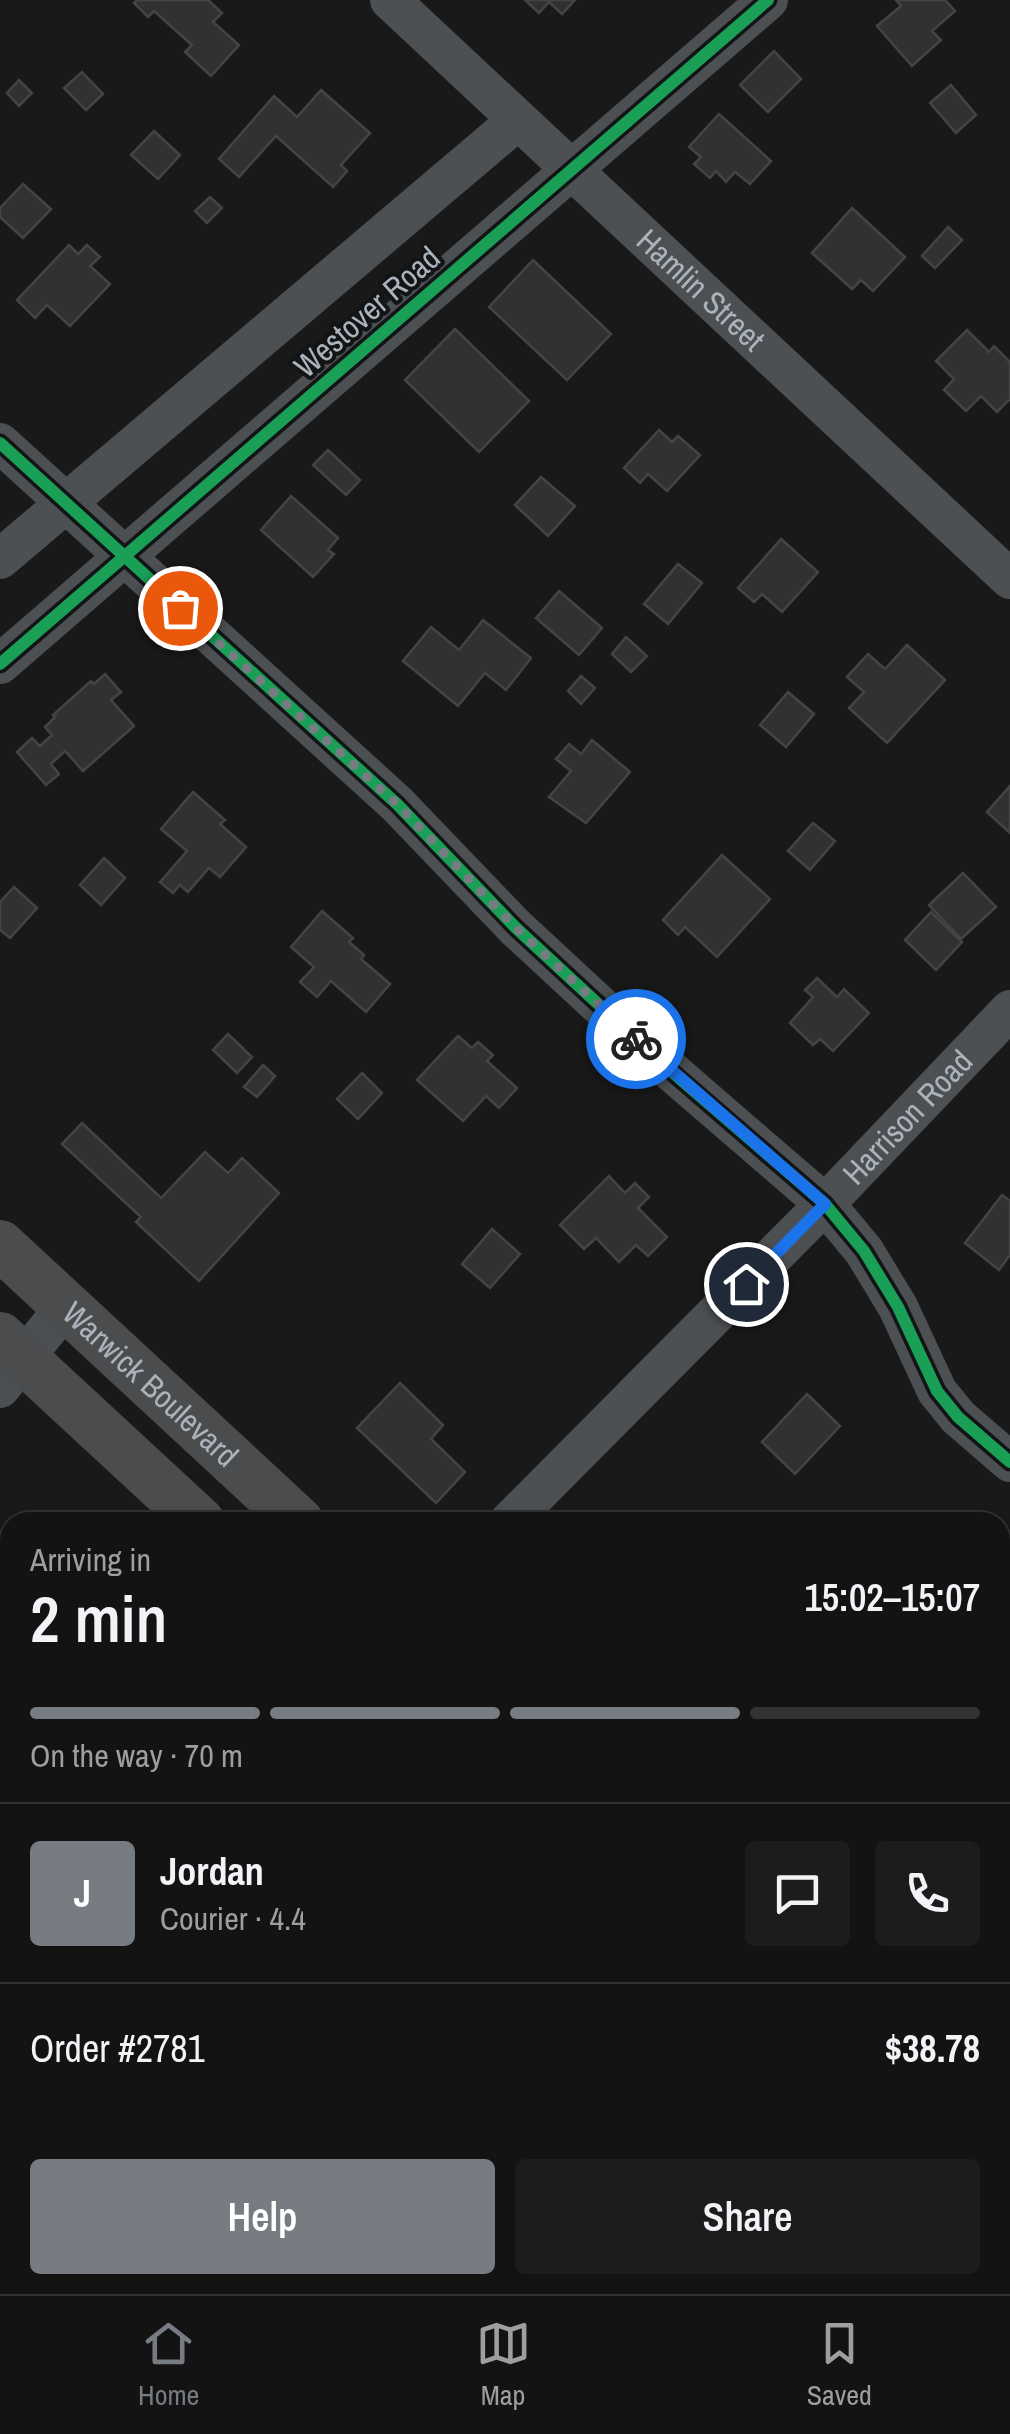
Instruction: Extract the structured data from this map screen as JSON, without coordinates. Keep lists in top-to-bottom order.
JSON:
{
  "streets": {
    "main road": ["Warwick Boulevard"],
    "street": ["Hamlin Street", "Westover Road", "Harrison Road"]
  },
  "crossings": [
    ["Hamlin Street", "Westover Road"]
  ],
  "page": {
    "heading": ["2 min", "Arriving in", "15:02–15:07"],
    "panel": [
      "Jordan",
      "Courier · 4.4",
      "Order #2781",
      "$38.78"
    ],
    "bar": "On the way · 70 m",
    "round": "J",
    "buttons": ["Help", "Share"],
    "tabs": ["Home", "Map", "Saved"]
  }
}
